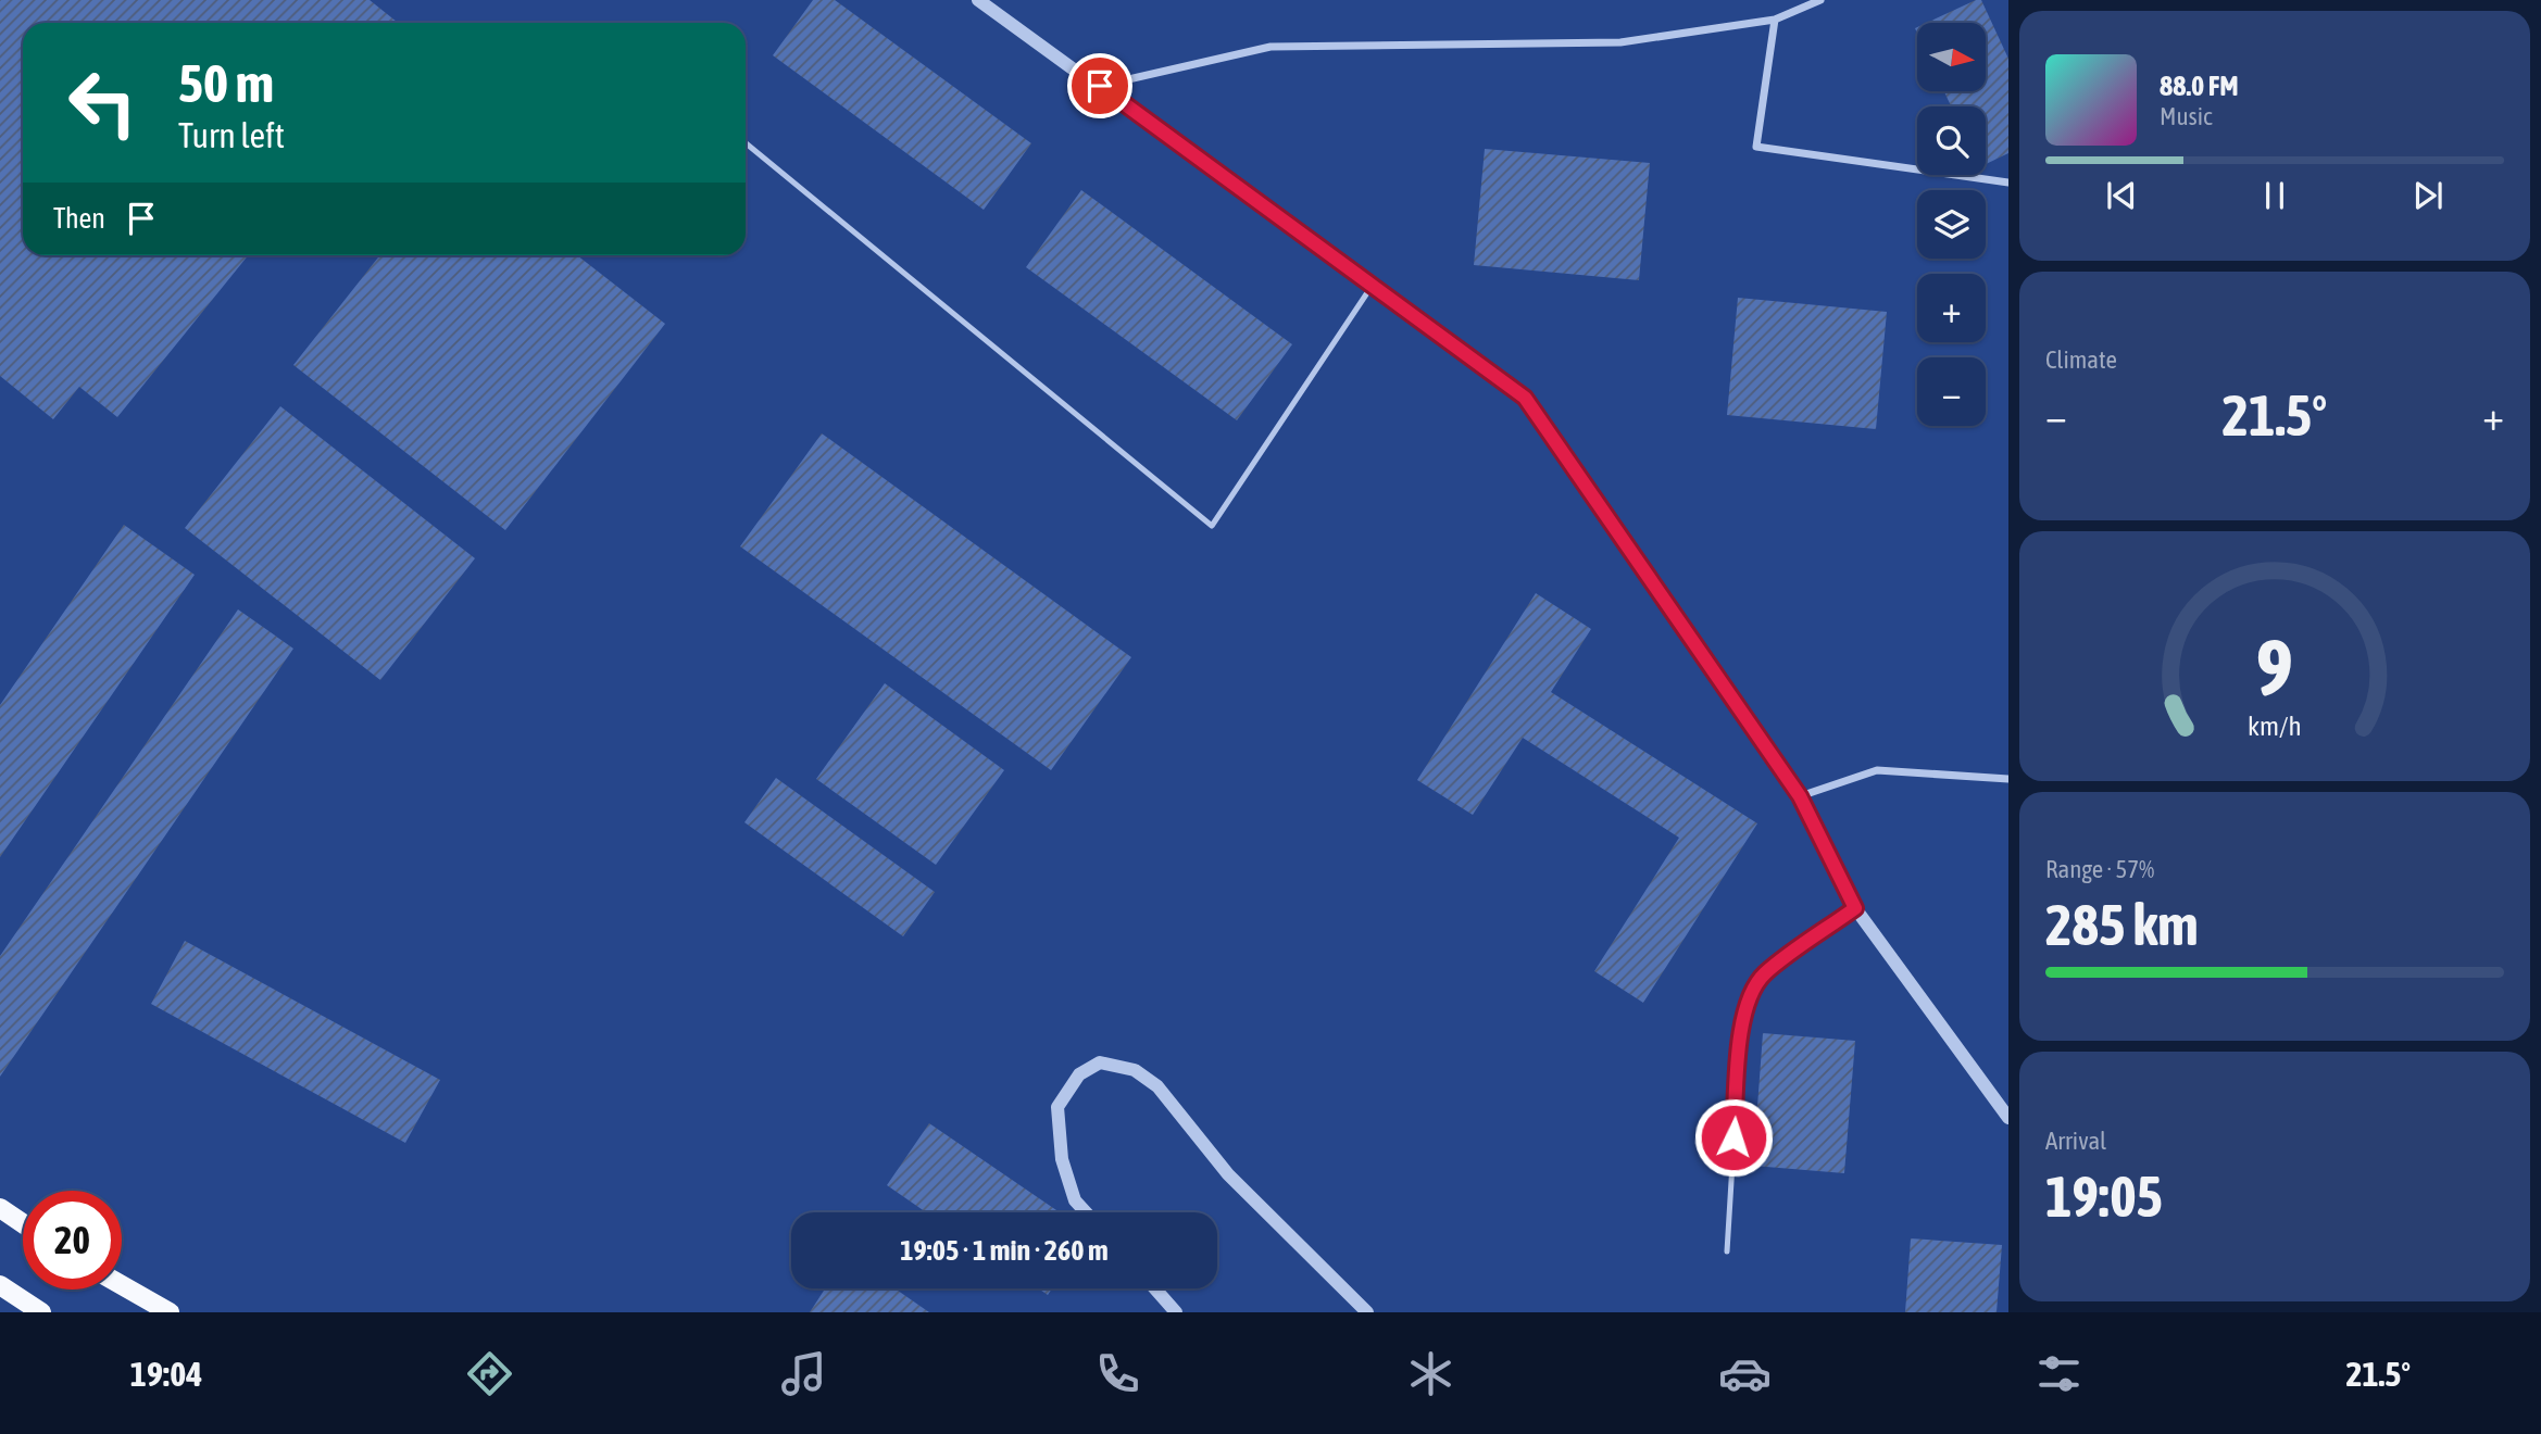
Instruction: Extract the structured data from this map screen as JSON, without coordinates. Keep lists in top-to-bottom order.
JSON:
{
  "north": "right",
  "page": {
    "map_buttons": ["+", "−"],
    "turn": ["50 m", "Turn left"],
    "song": ["88.0 FM", "Music"],
    "then": "Then",
    "tile": [
      "Climate",
      ["Range · 57%", "285 km"],
      ["Arrival", "19:05"]
    ],
    "heat": ["−", "21.5°", "+"],
    "limit": "20",
    "trip": "19:05 · 1 min · 260 m",
    "tabs": ["19:04", "21.5°"],
    "gauge": ["9", "km/h"]
  }
}
